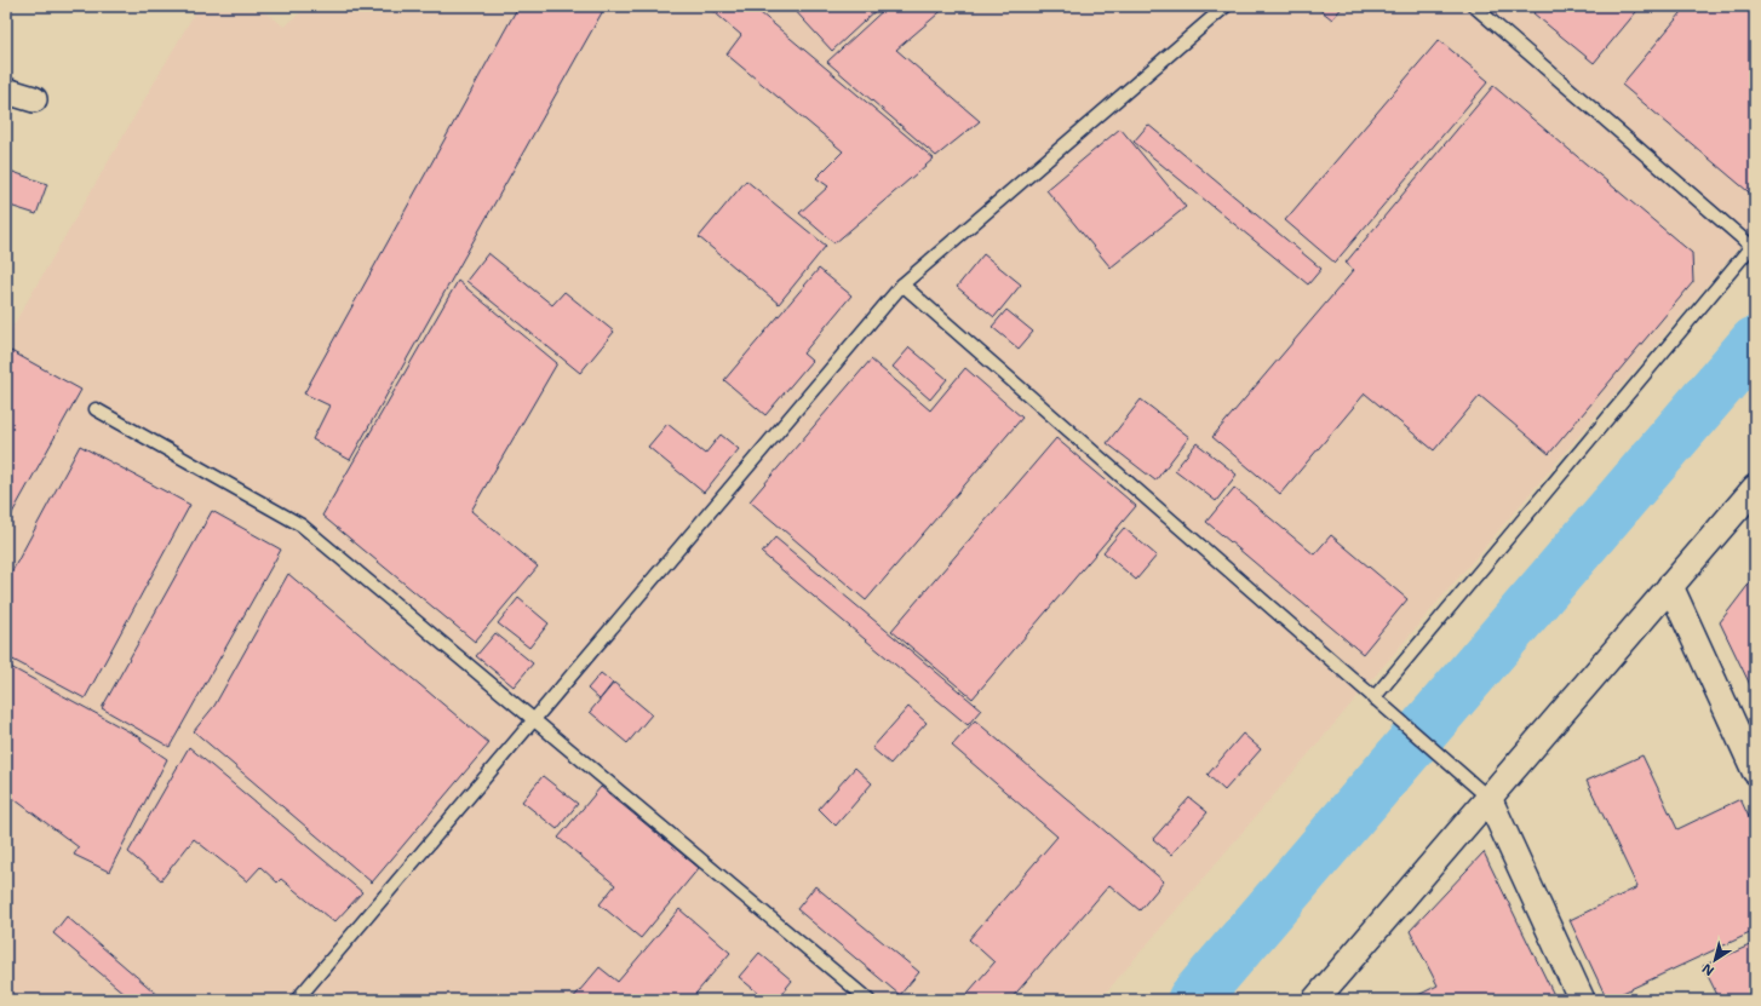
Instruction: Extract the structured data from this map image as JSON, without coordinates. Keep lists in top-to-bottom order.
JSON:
{
  "north": "bottom left"
}
